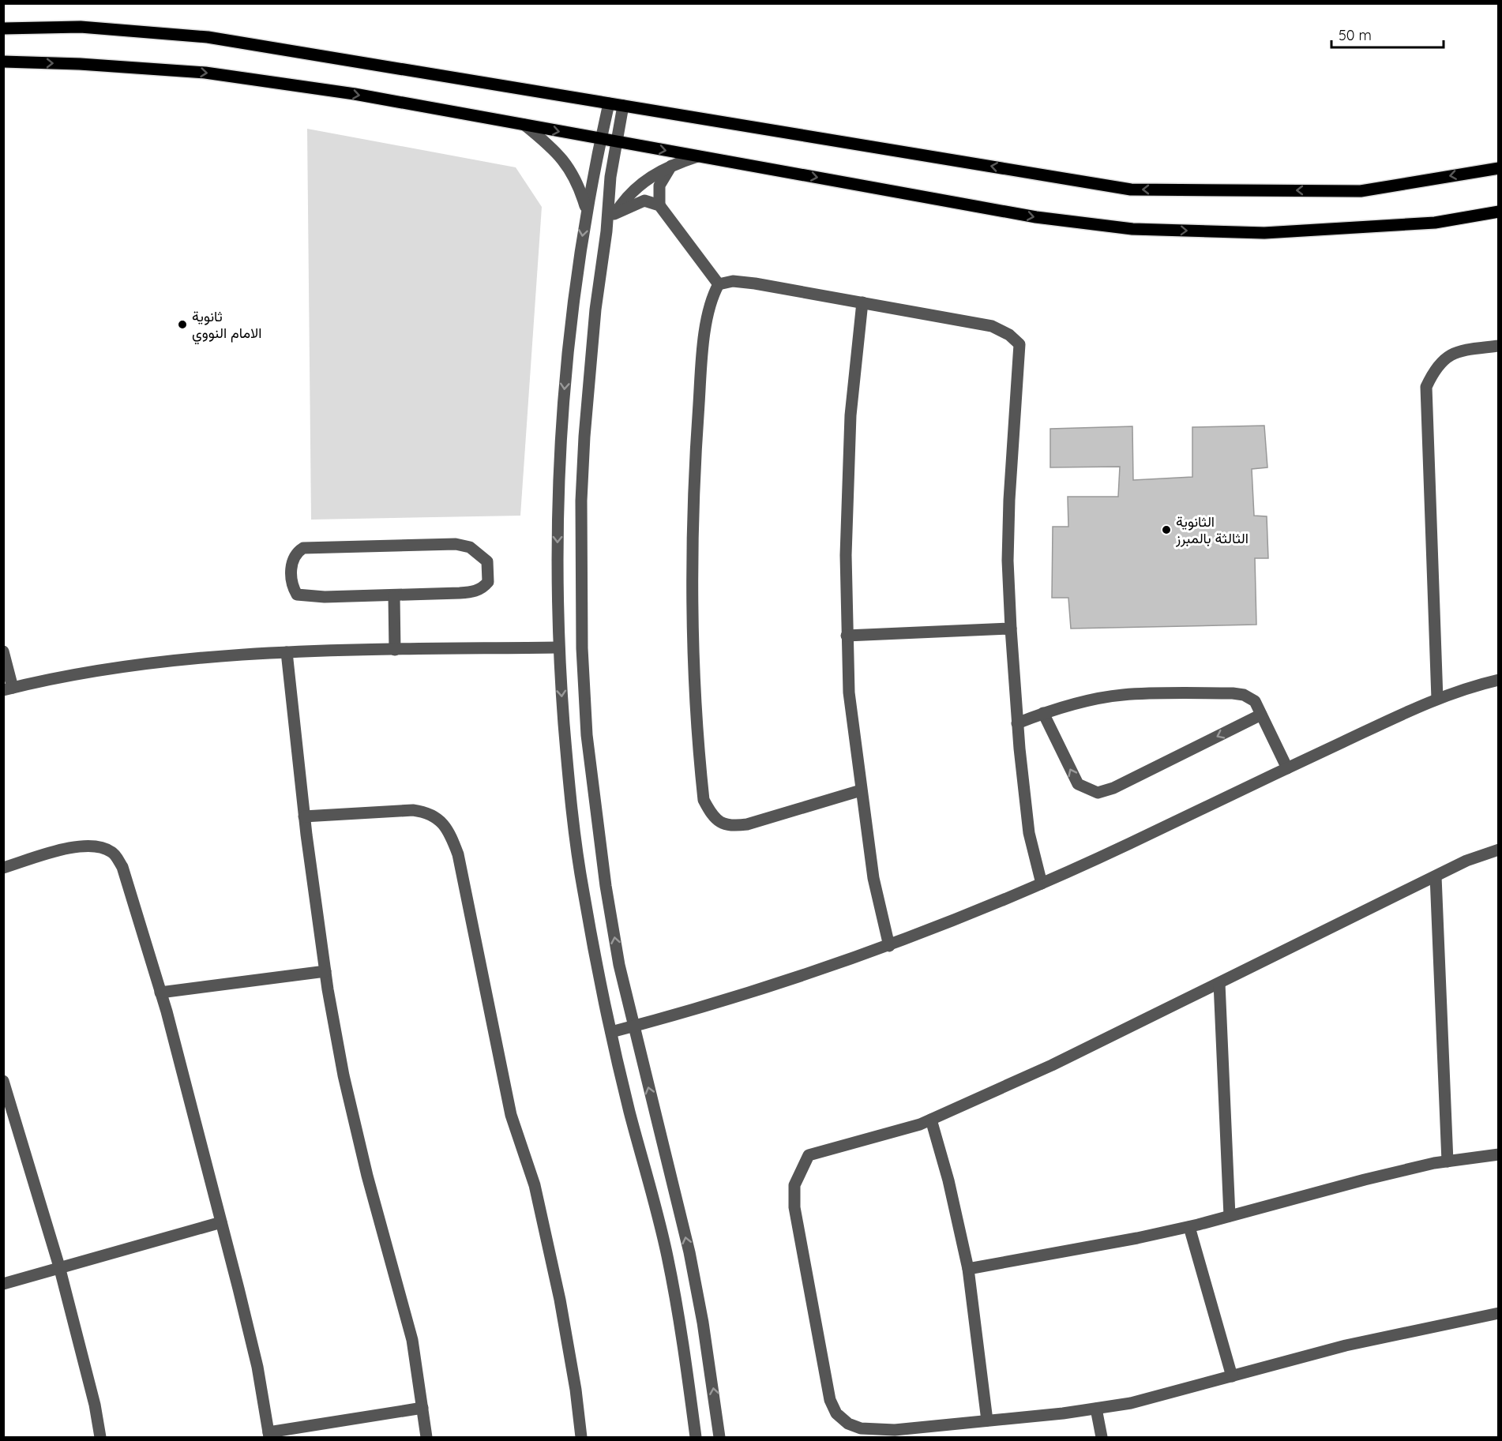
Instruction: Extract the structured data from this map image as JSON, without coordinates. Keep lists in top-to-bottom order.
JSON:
{
  "places": ["ثانوية الامام النووي", "الثانوية الثالثة بالمبرز"],
  "scale_bar": "50 m"
}
